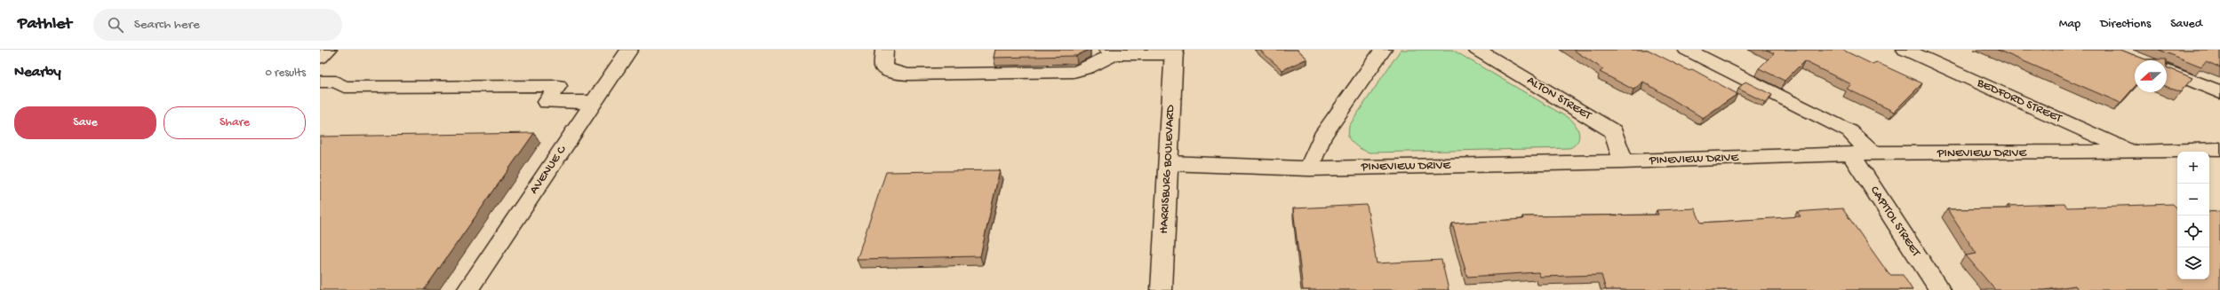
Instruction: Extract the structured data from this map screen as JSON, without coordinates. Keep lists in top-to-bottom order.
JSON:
{
  "streets": {
    "street": [
      "ALTON STREET",
      "BEDFORD STREET",
      "PINEVIEW DRIVE",
      "HARRISBURG BOULEVARD",
      "AVENUE C",
      "CAPITOL STREET"
    ]
  },
  "crossings": [
    ["ALTON STREET", "PINEVIEW DRIVE"],
    ["BEDFORD STREET", "PINEVIEW DRIVE"],
    ["PINEVIEW DRIVE", "HARRISBURG BOULEVARD"],
    ["PINEVIEW DRIVE", "CAPITOL STREET"]
  ],
  "north": "left",
  "page": {
    "header": "Pathlet",
    "search": "Search here",
    "nav": ["Map", "Directions", "Saved"],
    "heading": ["Nearby", "0 results"],
    "buttons": ["Save", "Share"],
    "map_buttons": ["+", "−"]
  }
}
